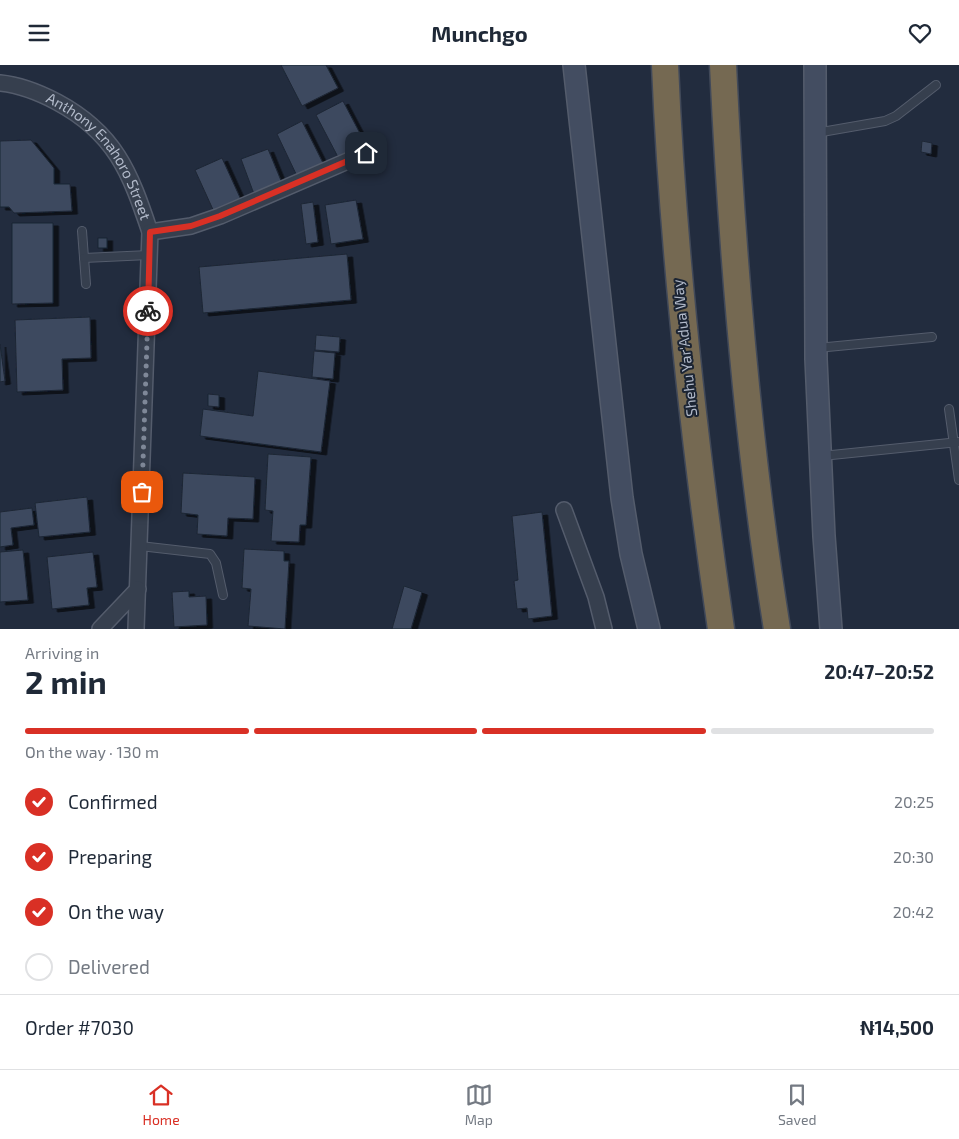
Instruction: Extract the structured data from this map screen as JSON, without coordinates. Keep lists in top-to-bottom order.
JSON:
{
  "streets": {
    "highway": ["Shehu Yar'Adua Way"],
    "street": ["Anthony Enahoro Street"]
  },
  "page": {
    "header": "Munchgo",
    "heading": ["2 min", "Arriving in", "20:47–20:52"],
    "panel": ["Order #7030", "₦14,500"],
    "bar": "On the way · 130 m",
    "list": [
      ["Confirmed", "20:25"],
      ["Preparing", "20:30"],
      ["On the way", "20:42"],
      "Delivered"
    ],
    "tabs": ["Home", "Map", "Saved"]
  }
}
